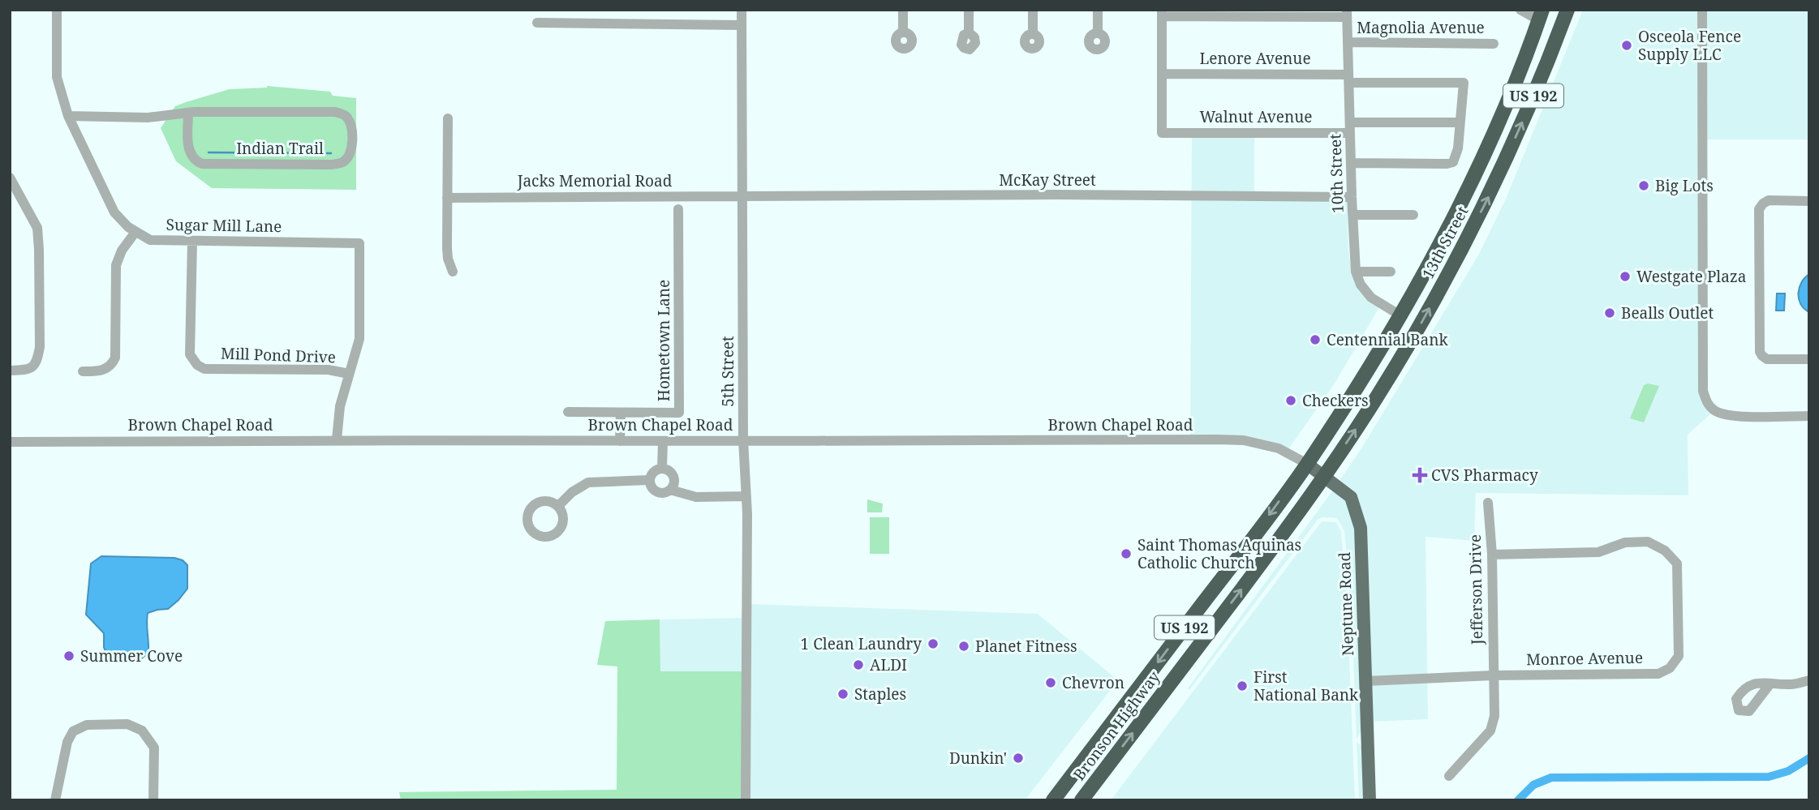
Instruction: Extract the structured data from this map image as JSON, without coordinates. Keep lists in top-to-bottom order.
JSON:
{
  "streets": {
    "highway": ["US 192", "13th Street", "Bronson Highway"],
    "main road": ["Neptune Road"],
    "street": [
      "Magnolia Avenue",
      "Lenore Avenue",
      "Walnut Avenue",
      "Indian Trail",
      "10th Street",
      "McKay Street",
      "Jacks Memorial Road",
      "Sugar Mill Lane",
      "Hometown Lane",
      "Mill Pond Drive",
      "5th Street",
      "Brown Chapel Road",
      "Jefferson Drive",
      "Monroe Avenue"
    ]
  },
  "crossings": [
    ["Magnolia Avenue", "10th Street"],
    ["Lenore Avenue", "Walnut Avenue"],
    ["Lenore Avenue", "10th Street"],
    ["US 192", "13th Street"],
    ["US 192", "Brown Chapel Road"],
    ["US 192", "Neptune Road"],
    ["Walnut Avenue", "10th Street"],
    ["Indian Trail", "Sugar Mill Lane"],
    ["10th Street", "McKay Street"],
    ["10th Street", "13th Street"],
    ["McKay Street", "Jacks Memorial Road"],
    ["McKay Street", "5th Street"],
    ["Jacks Memorial Road", "5th Street"],
    ["Sugar Mill Lane", "Mill Pond Drive"],
    ["Sugar Mill Lane", "Brown Chapel Road"],
    ["13th Street", "Brown Chapel Road"],
    ["13th Street", "Neptune Road"],
    ["13th Street", "Bronson Highway"],
    ["5th Street", "Brown Chapel Road"],
    ["Brown Chapel Road", "Neptune Road"],
    ["Jefferson Drive", "Monroe Avenue"],
    ["Neptune Road", "Monroe Avenue"],
    ["Neptune Road", "Bronson Highway"]
  ],
  "places": {
    "other": [
      "Osceola Fence Supply LLC",
      "Big Lots",
      "Westgate Plaza",
      "Bealls Outlet",
      "Centennial Bank",
      "Checkers",
      "Saint Thomas Aquinas Catholic Church",
      "1 Clean Laundry",
      "Planet Fitness",
      "Summer Cove",
      "ALDI",
      "Chevron",
      "First National Bank",
      "Staples",
      "Dunkin'"
    ],
    "health": ["CVS Pharmacy"]
  }
}
